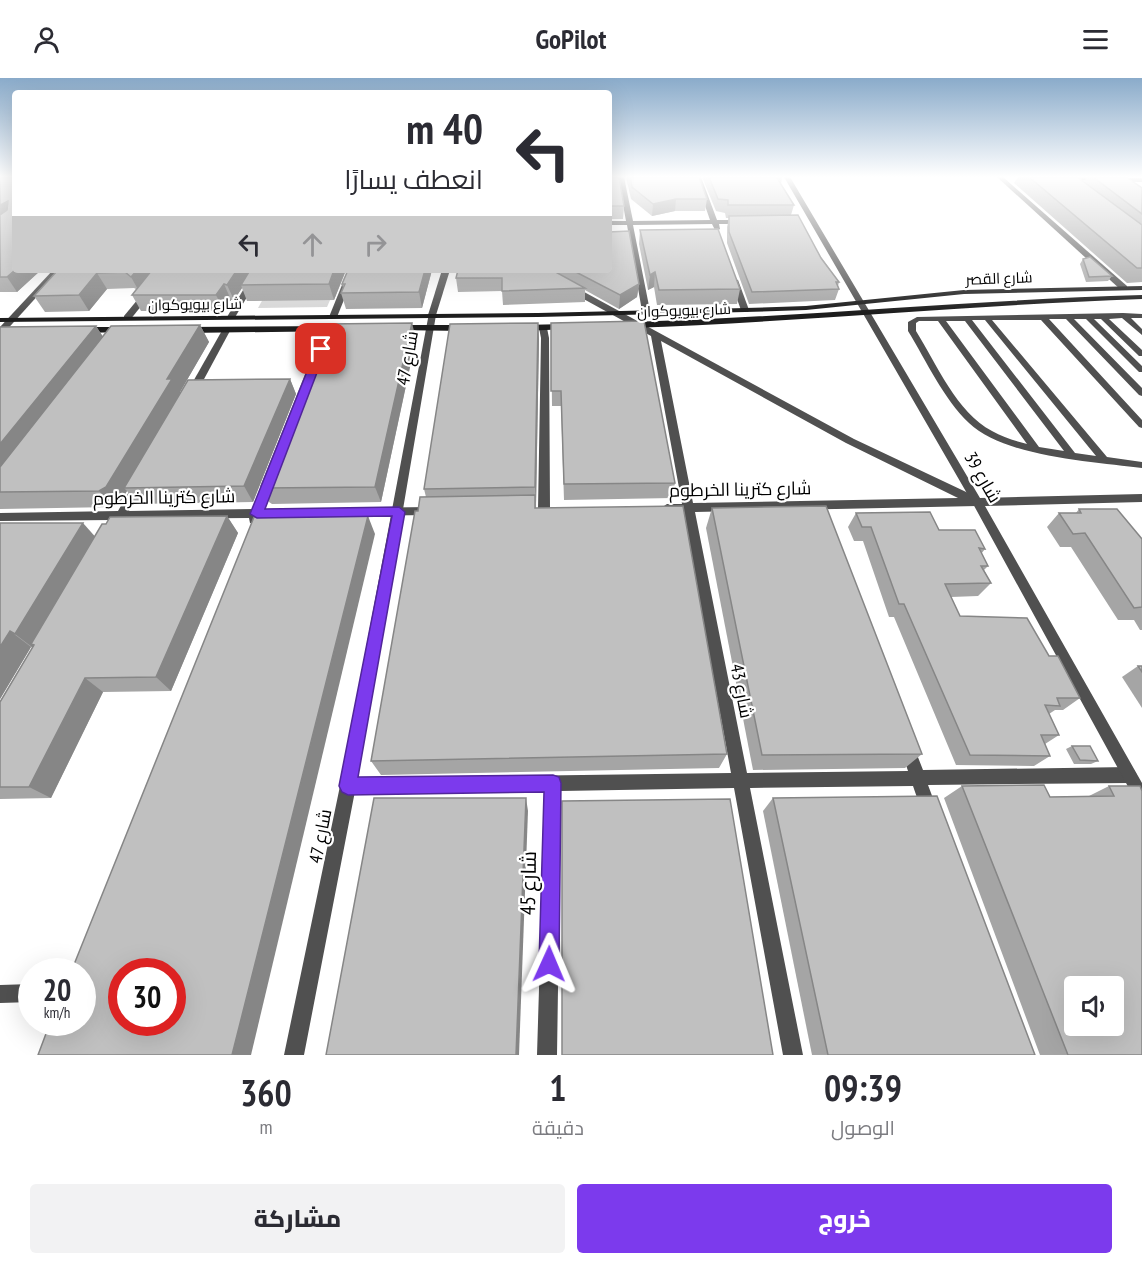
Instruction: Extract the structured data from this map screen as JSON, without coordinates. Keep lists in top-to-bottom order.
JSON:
{
  "streets": {
    "main road": ["شارع القصر", "شارع بيويوكوان"],
    "street": [
      "شارع 47",
      "شارع 39",
      "شارع كترينا الخرطوم",
      "شارع 43",
      "شارع 45"
    ]
  },
  "crossings": [
    ["شارع القصر", "شارع بيويوكوان"],
    ["شارع القصر", "شارع 39"],
    ["شارع بيويوكوان", "شارع 47"],
    ["شارع بيويوكوان", "شارع 39"],
    ["شارع 47", "شارع كترينا الخرطوم"],
    ["شارع 39", "شارع كترينا الخرطوم"],
    ["شارع كترينا الخرطوم", "شارع 43"]
  ],
  "page": {
    "header": "GoPilot",
    "turn": ["40 m", "انعطف يسارًا"],
    "speed": "20 km/h",
    "limit": "30",
    "eta": [
      "09:39",
      "الوصول",
      "1",
      "دقيقة",
      "360",
      "m"
    ],
    "buttons": ["خروج", "مشاركة"]
  }
}
